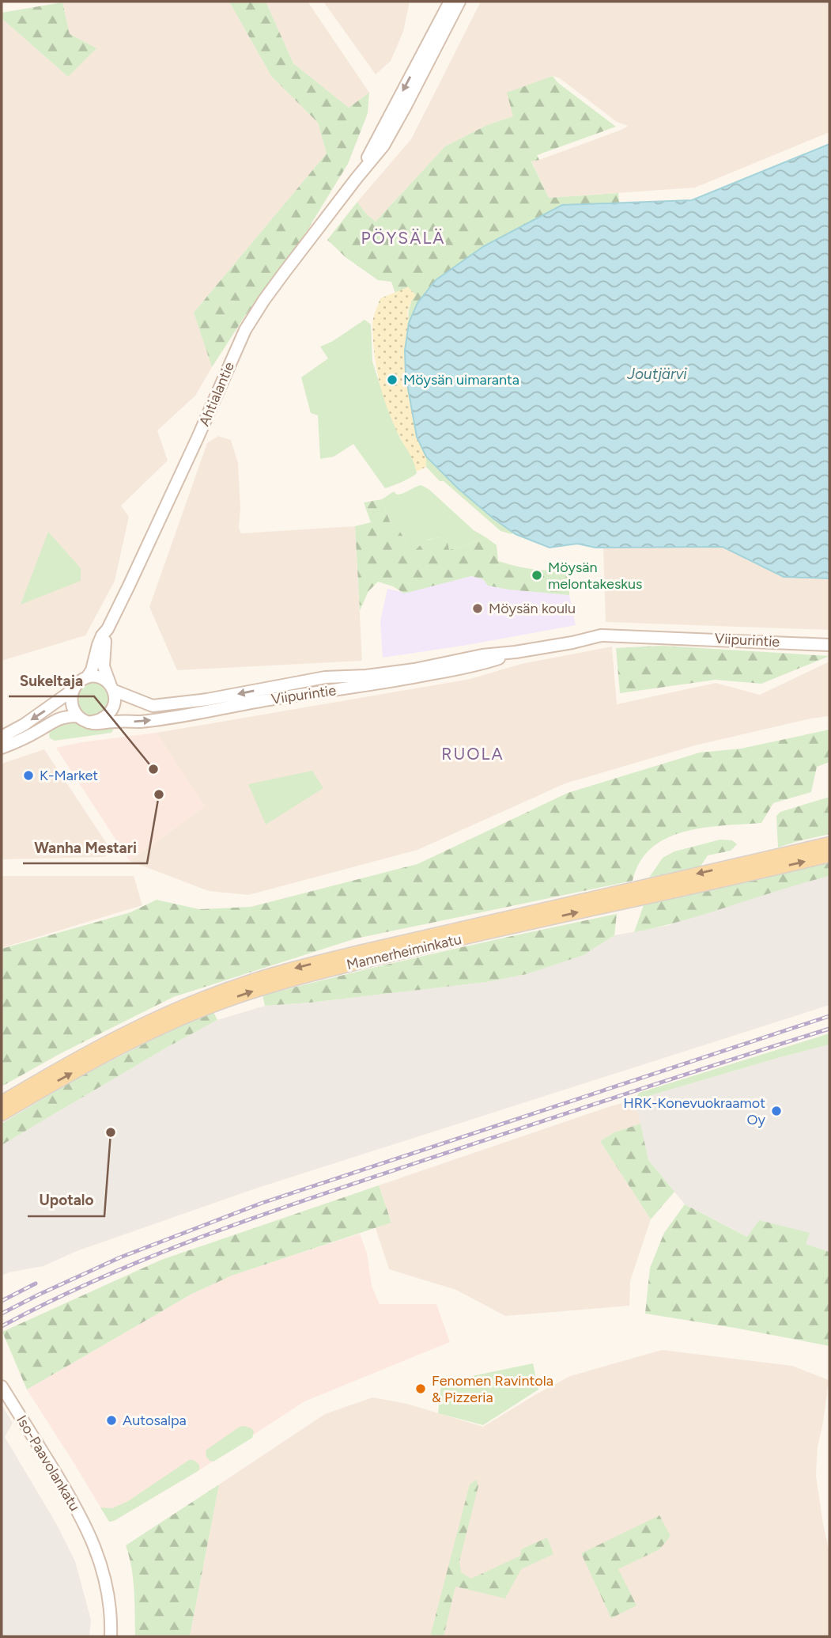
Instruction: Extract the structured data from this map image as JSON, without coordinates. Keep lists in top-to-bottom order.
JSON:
{
  "streets": {
    "main road": [
      "Ahtialantie",
      "Viipurintie",
      "Mannerheiminkatu",
      "Iso-Paavolankatu"
    ]
  },
  "crossings": [
    ["Ahtialantie", "Viipurintie"]
  ],
  "districts": ["PÖYSÄLÄ", "RUOLA"],
  "water": ["Joutjärvi"],
  "places": [
    "Möysän uimaranta",
    "Möysän melontakeskus",
    "Möysän koulu",
    "Sukeltaja",
    "K-Market",
    "Wanha Mestari",
    "HRK-Konevuokraamot Oy",
    "Upotalo",
    "Fenomen Ravintola & Pizzeria",
    "Autosalpa"
  ]
}
